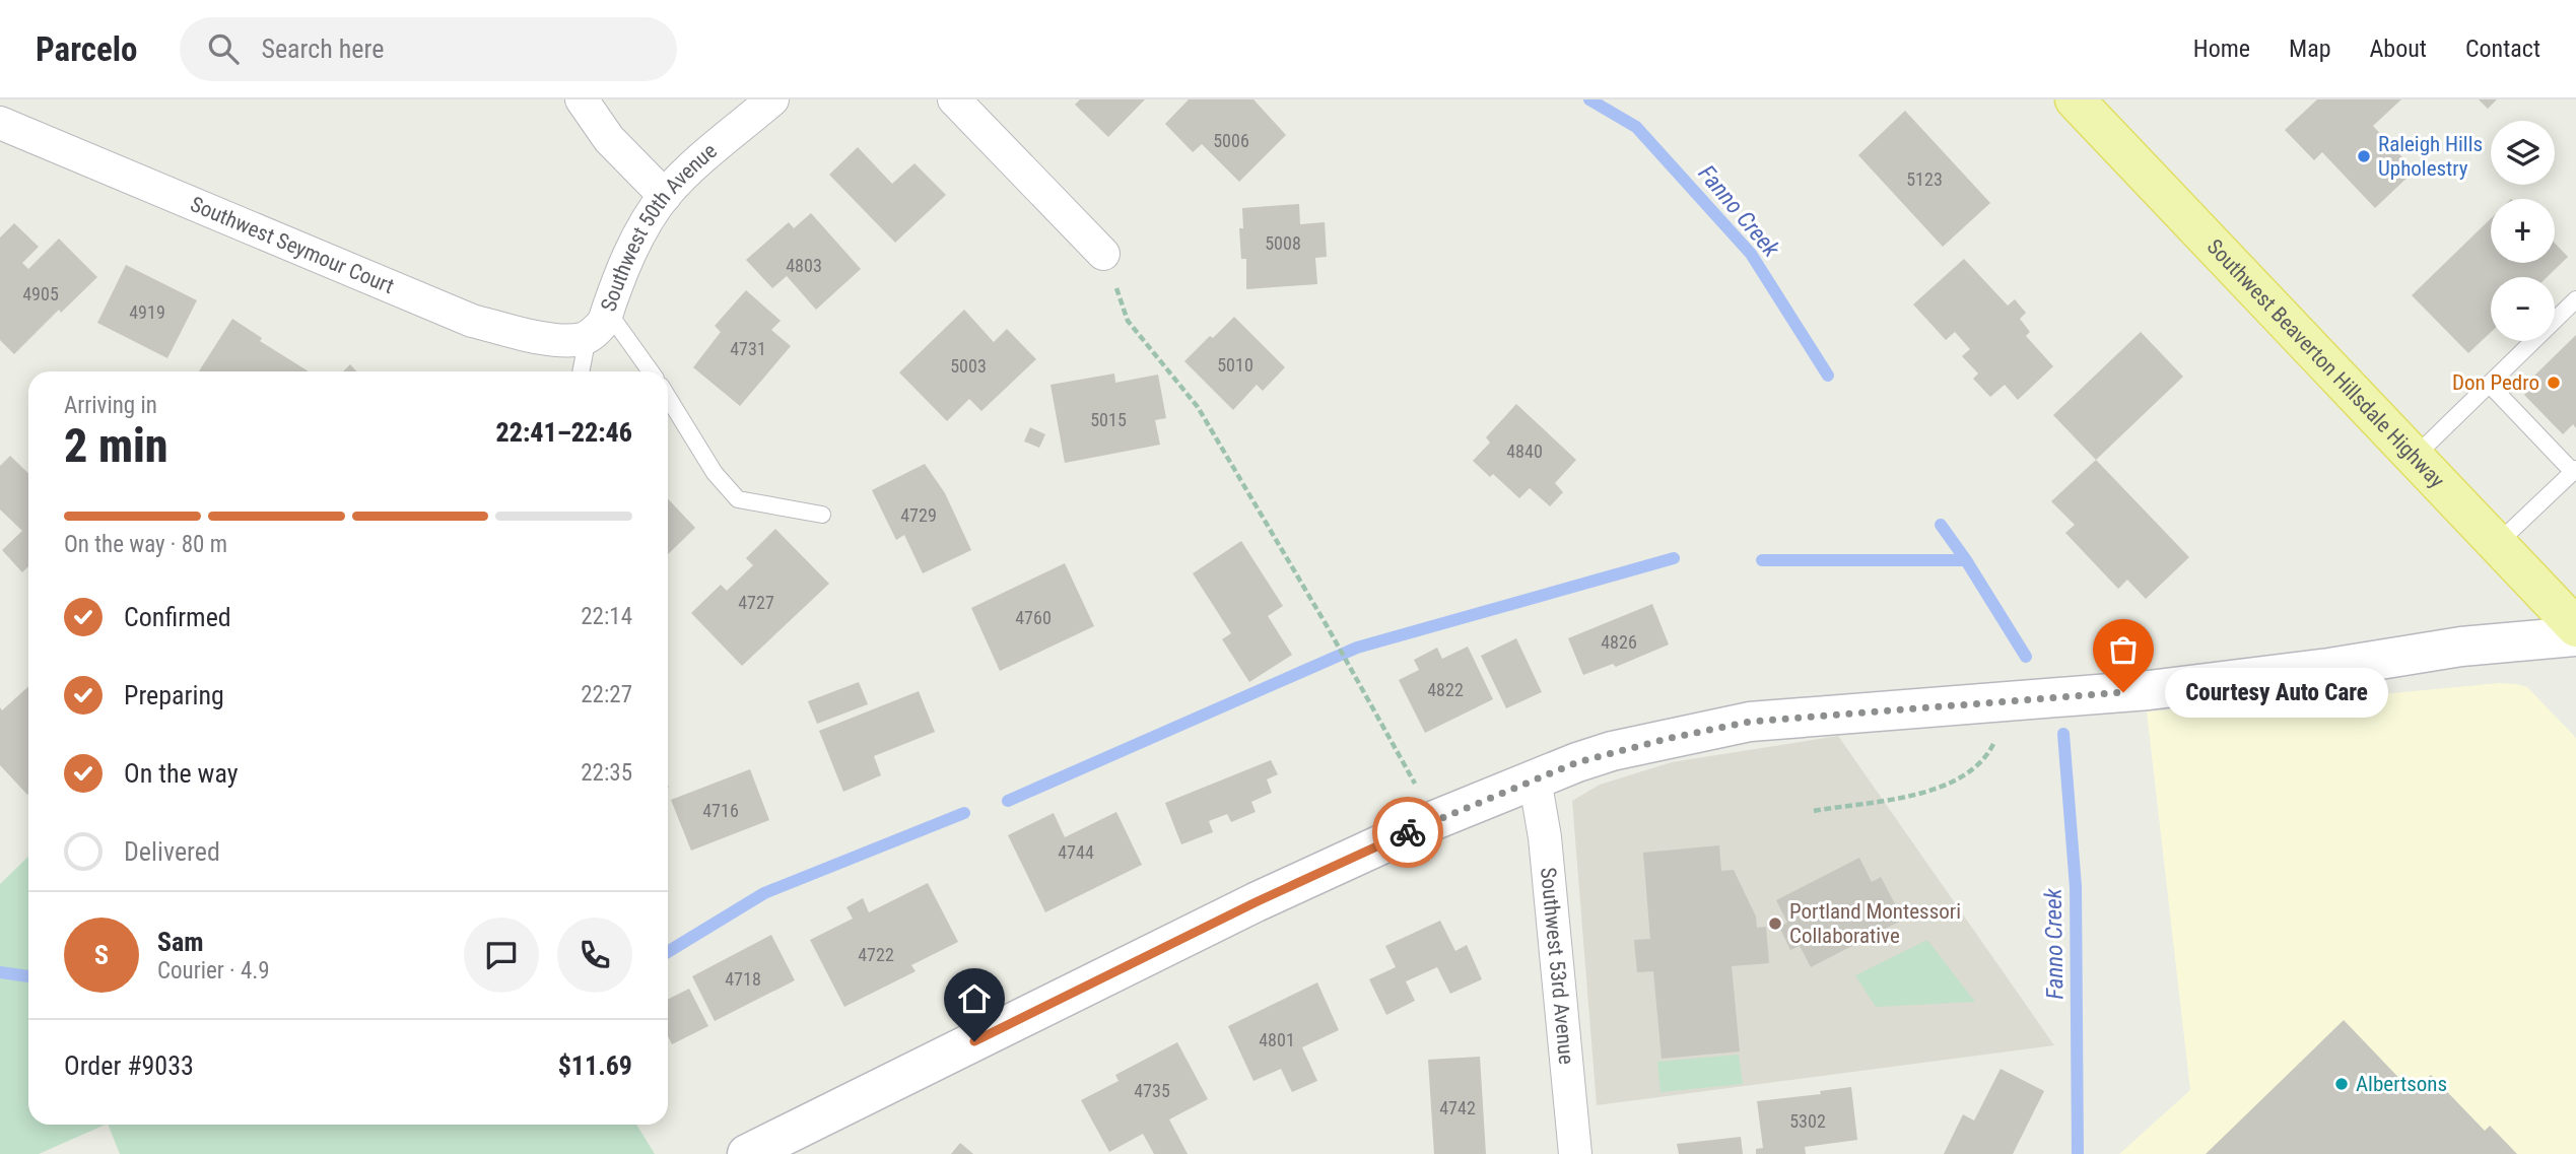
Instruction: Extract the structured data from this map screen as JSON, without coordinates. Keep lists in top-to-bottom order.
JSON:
{
  "streets": {
    "main road": ["Southwest Beaverton Hillsdale Highway"],
    "street": ["Southwest 50th Avenue", "Southwest Seymour Court", "Southwest 53rd Avenue"]
  },
  "crossings": [
    ["Southwest 50th Avenue", "Southwest Seymour Court"]
  ],
  "water": ["Fanno Creek"],
  "places": [
    "Raleigh Hills Upholestry",
    "Don Pedro",
    "Courtesy Auto Care",
    "Portland Montessori Collaborative",
    "Albertsons"
  ],
  "house_numbers": [
    "5006",
    "5123",
    "5008",
    "4803",
    "4905",
    "4919",
    "4731",
    "5010",
    "5003",
    "5015",
    "4840",
    "4729",
    "4727",
    "4760",
    "4826",
    "4822",
    "4716",
    "4744",
    "4722",
    "4718",
    "4801",
    "4735",
    "4742",
    "5302"
  ],
  "page": {
    "header": "Parcelo",
    "search": "Search here",
    "nav": [
      "Home",
      "Map",
      "About",
      "Contact"
    ],
    "map_buttons": ["+", "−"],
    "heading": ["2 min", "Arriving in", "22:41–22:46"],
    "panel": [
      "Sam",
      "Courier · 4.9",
      "Order #9033",
      "$11.69"
    ],
    "bar": "On the way · 80 m",
    "list": [
      ["Confirmed", "22:14"],
      ["Preparing", "22:27"],
      ["On the way", "22:35"],
      "Delivered"
    ],
    "bubble": "Courtesy Auto Care",
    "round": "S"
  }
}
